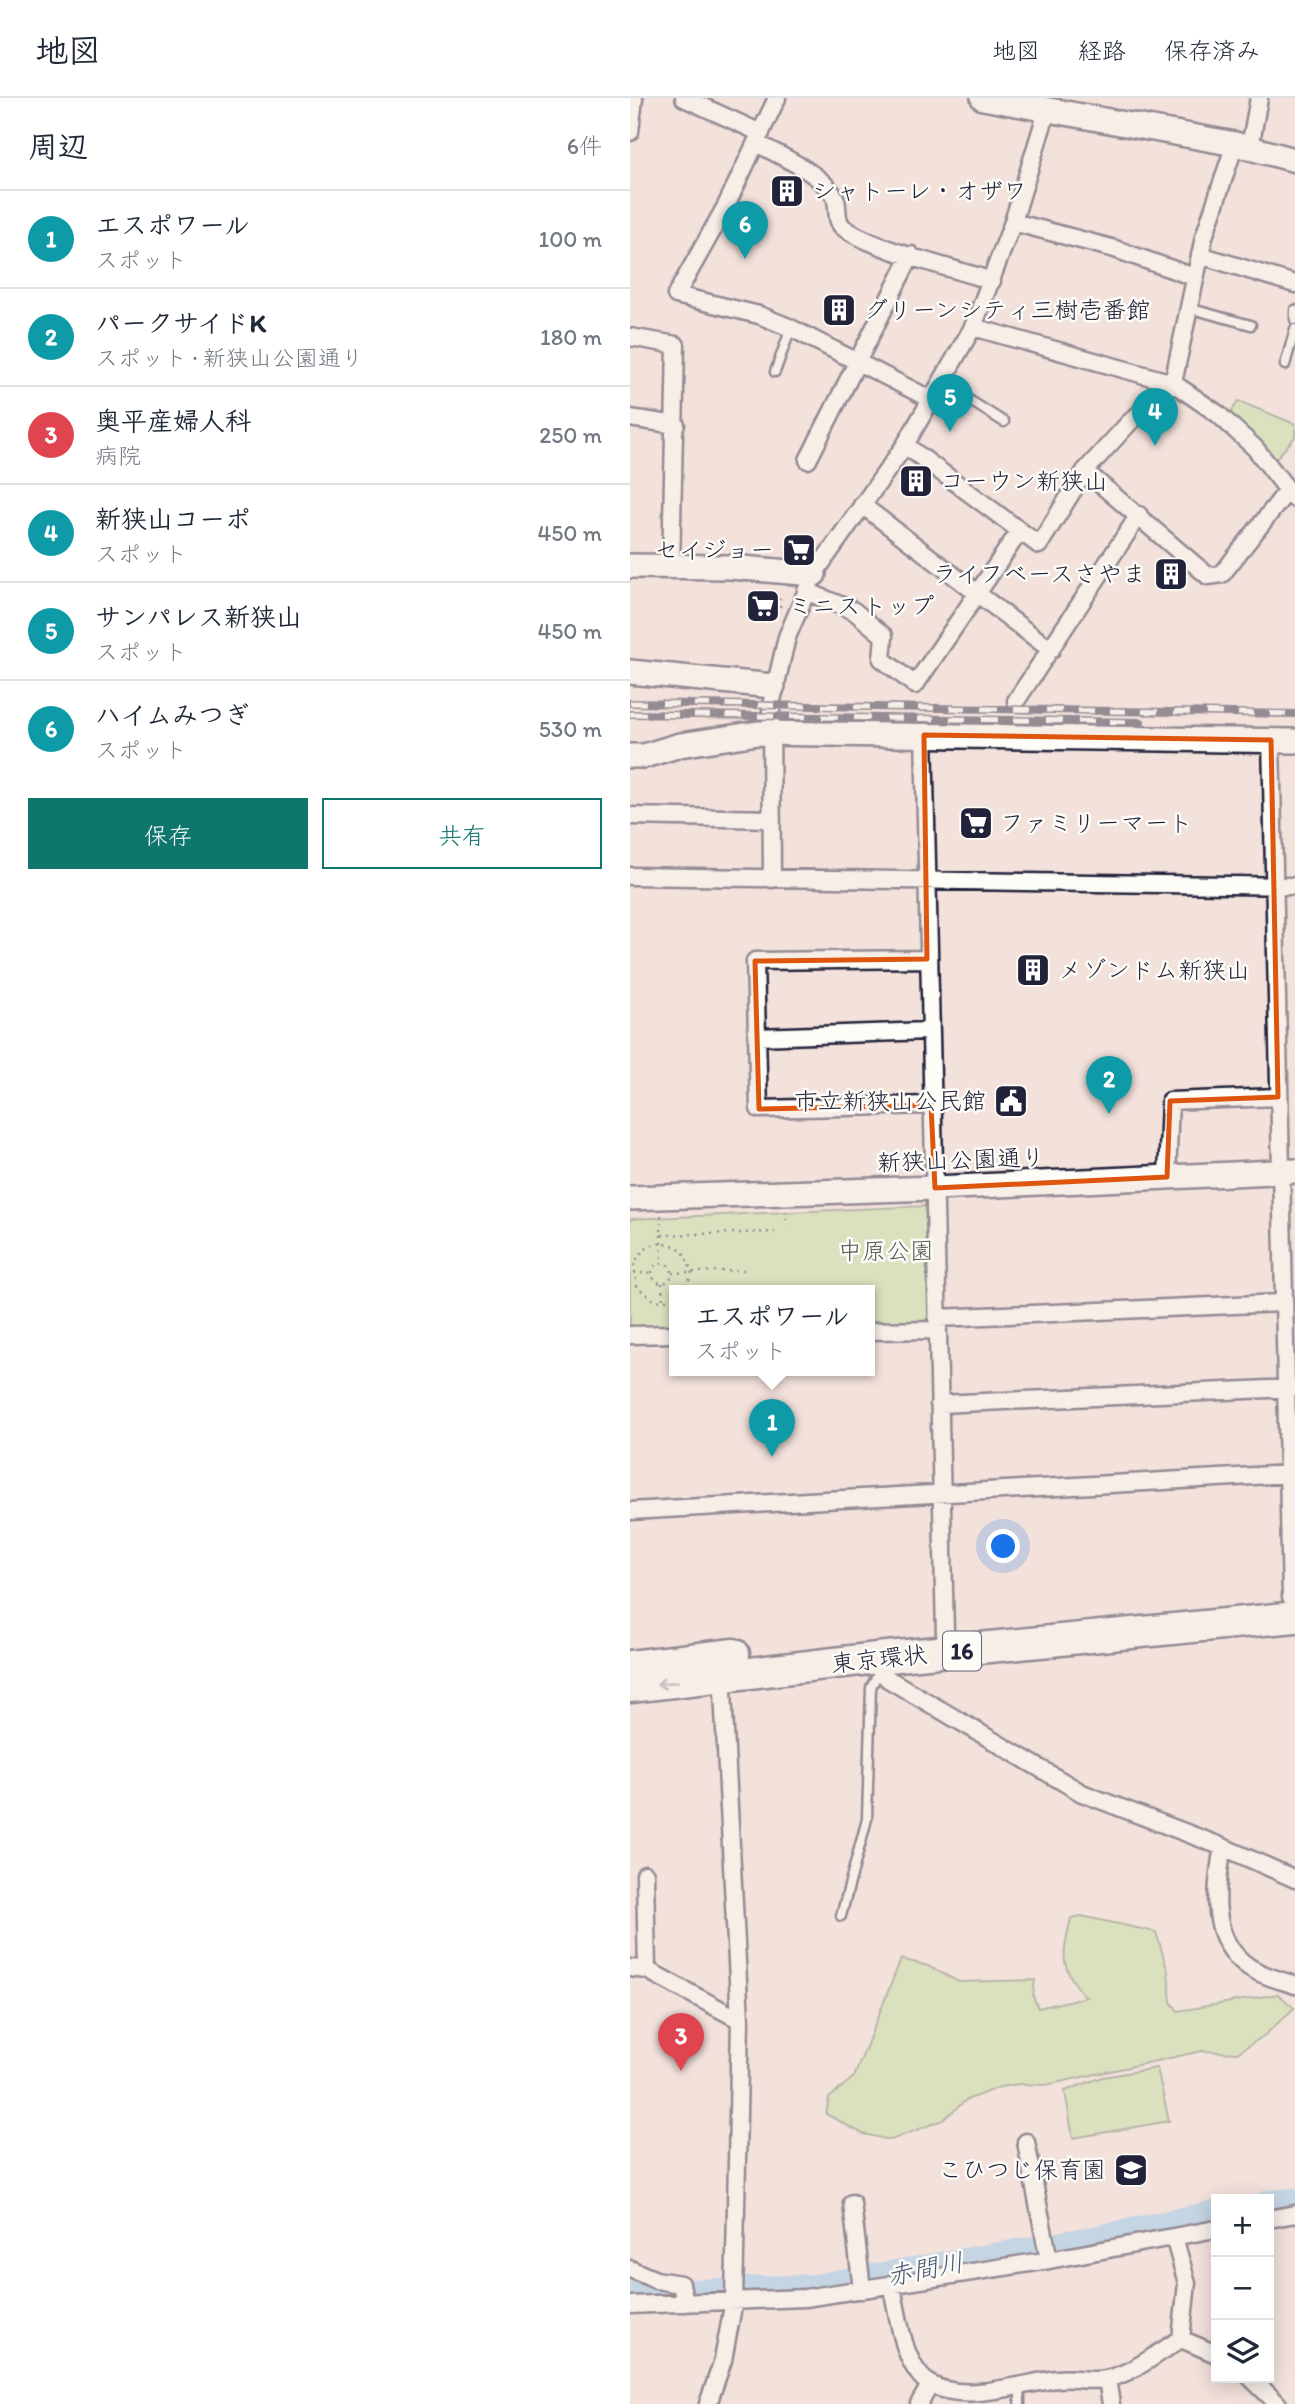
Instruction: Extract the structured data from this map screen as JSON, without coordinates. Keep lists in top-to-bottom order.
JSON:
{
  "streets": {
    "highway": ["16", "東京環状"],
    "street": ["新狭山公園通り"]
  },
  "water": ["赤間川"],
  "parks": ["中原公園"],
  "places": {
    "building": [
      "シャトーレ・オザワ",
      "グリーンシティ三樹壱番館",
      "コーウン新狭山",
      "ライフベースさやま",
      "メゾンドム新狭山"
    ],
    "supermarket": ["セイジョー", "ミニストップ", "ファミリーマート"],
    "public building": ["市立新狭山公民館"],
    "school or university": ["こひつじ保育園"]
  },
  "page": {
    "header": "地図",
    "nav": ["地図", "経路", "保存済み"],
    "heading": ["周辺", "6件"],
    "list": [
      {
        "mark": "1",
        "name": "エスポワール",
        "note": "スポット",
        "value": "100 m"
      },
      {
        "mark": "2",
        "name": "パークサイドK",
        "note": "スポット · 新狭山公園通り",
        "value": "180 m"
      },
      {
        "mark": "3",
        "name": "奥平産婦人科",
        "note": "病院",
        "value": "250 m"
      },
      {
        "mark": "4",
        "name": "新狭山コーポ",
        "note": "スポット",
        "value": "450 m"
      },
      {
        "mark": "5",
        "name": "サンパレス新狭山",
        "note": "スポット",
        "value": "450 m"
      },
      {
        "mark": "6",
        "name": "ハイムみつぎ",
        "note": "スポット",
        "value": "530 m"
      }
    ],
    "pins": [
      "6",
      "5",
      "4",
      "2",
      "1",
      "3"
    ],
    "buttons": ["保存", "共有"],
    "popup": ["エスポワール", "スポット"],
    "map_buttons": ["+", "−"]
  }
}
